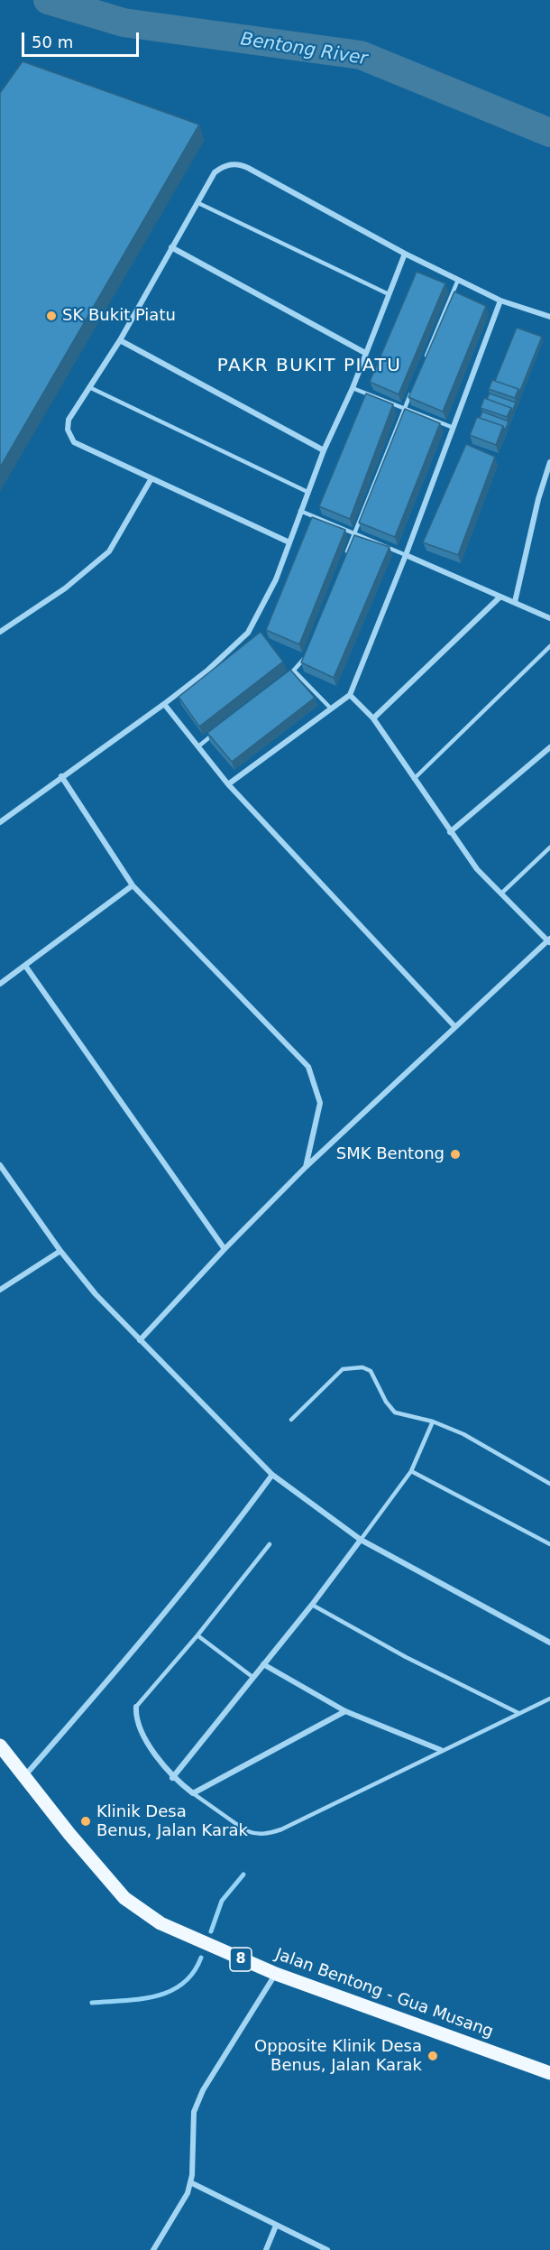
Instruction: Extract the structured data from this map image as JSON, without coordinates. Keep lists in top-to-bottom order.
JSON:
{
  "streets": {
    "main road": ["8", "Jalan Bentong - Gua Musang"]
  },
  "districts": ["PAKR BUKIT PIATU"],
  "water": ["Bentong River"],
  "places": [
    "SK Bukit Piatu",
    "SMK Bentong",
    "Klinik Desa Benus, Jalan Karak",
    "Opposite Klinik Desa Benus, Jalan Karak"
  ],
  "scale_bar": "50 m"
}
